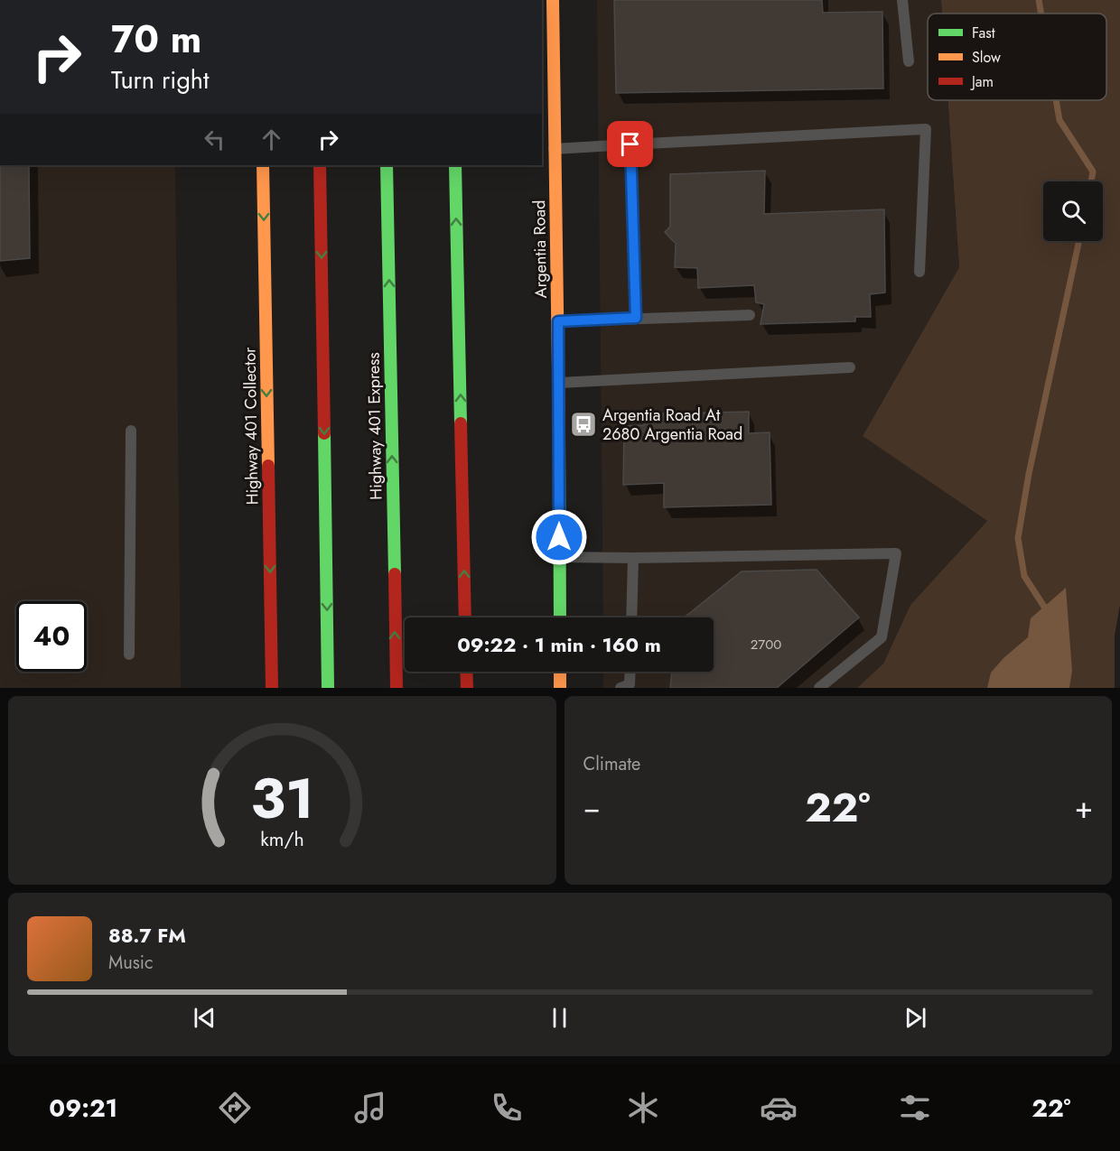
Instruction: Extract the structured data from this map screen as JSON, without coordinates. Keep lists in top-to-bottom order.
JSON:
{
  "streets": {
    "main road": ["Argentia Road", "Highway 401 Collector", "Highway 401 Express"]
  },
  "places": {
    "bus stop": ["Argentia Road At 2680 Argentia Road"]
  },
  "house_numbers": ["2700"],
  "legend": ["Fast", "Slow", "Jam"],
  "page": {
    "turn": ["70 m", "Turn right"],
    "limit": "40",
    "trip": "09:22 · 1 min · 160 m",
    "tile": "Climate",
    "heat": ["−", "22°", "+"],
    "song": ["88.7 FM", "Music"],
    "tabs": ["09:21", "22°"],
    "gauge": ["31", "km/h"]
  }
}
